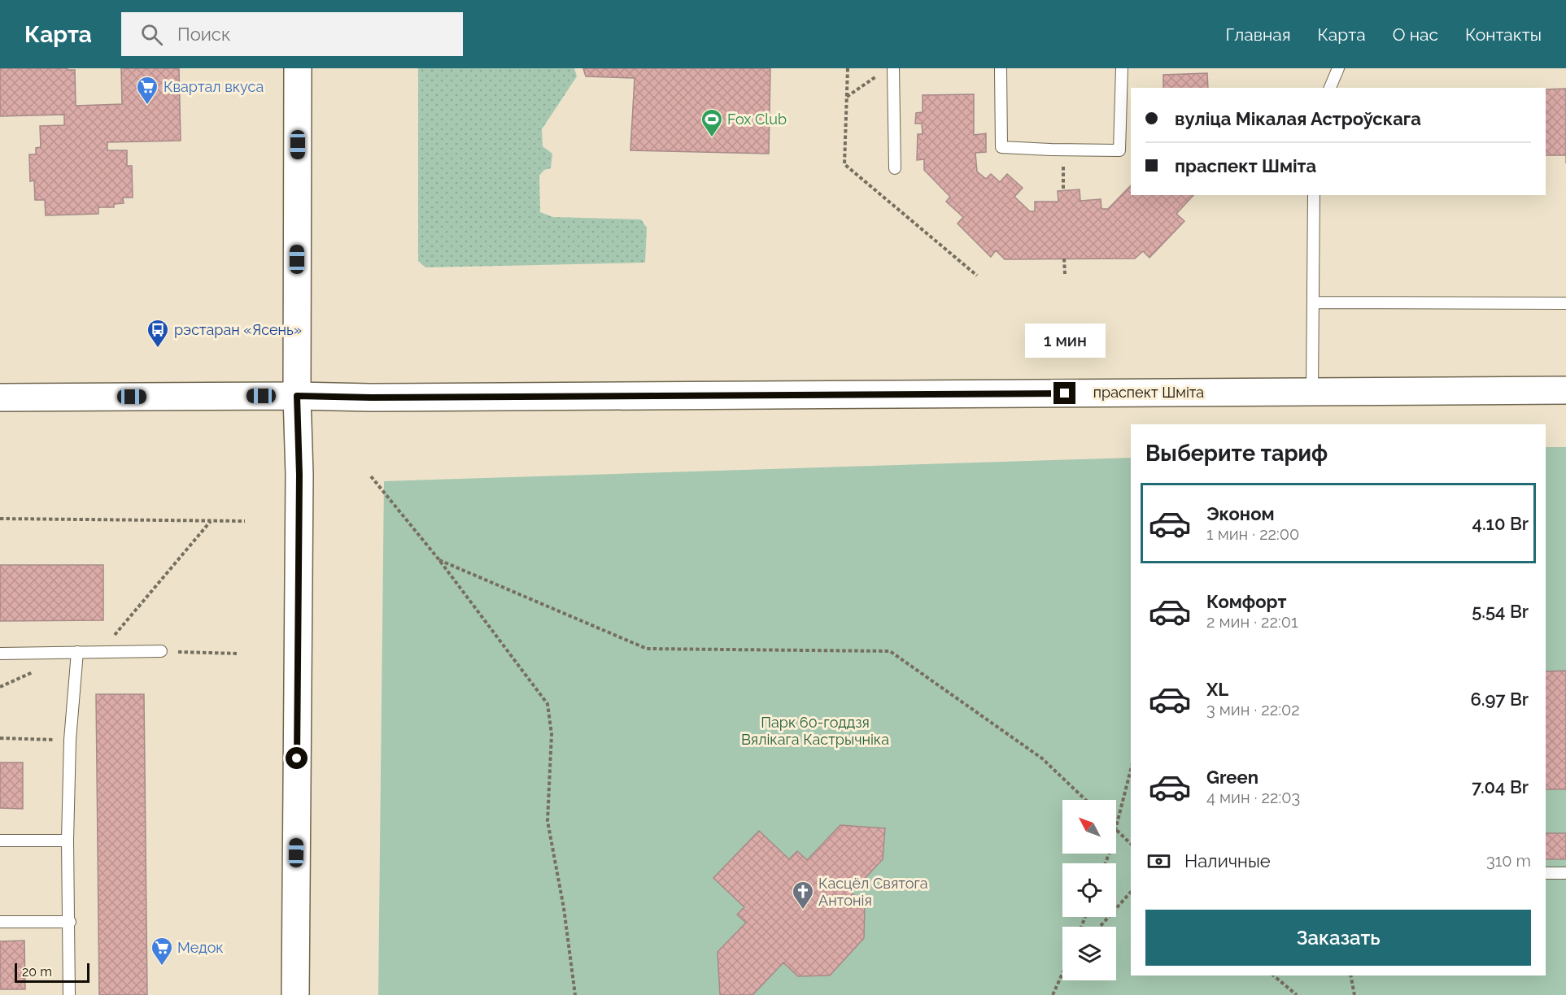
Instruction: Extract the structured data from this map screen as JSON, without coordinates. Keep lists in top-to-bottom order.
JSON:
{
  "streets": {
    "main road": ["праспект Шміта"]
  },
  "parks": ["Парк 60-годдзя Вялікага Кастрычніка"],
  "places": {
    "supermarket": ["Квартал вкуса", "Медок"],
    "sports": ["Fox Club"],
    "bus stop": ["рэстаран «Ясень»"],
    "church": ["Касцёл Святога Антонія"]
  },
  "scale_bar": "20 m",
  "north": "top left",
  "page": {
    "header": "Карта",
    "search": "Поиск",
    "nav": [
      "Главная",
      "Карта",
      "О нас",
      "Контакты"
    ],
    "banner": ["вуліца Мікалая Астроўскага", "праспект Шміта"],
    "bubble": "1 мин",
    "heading": "Выберите тариф",
    "list": [
      {
        "name": "Эконом",
        "note": "1 мин · 22:00",
        "value": "4.10 Br"
      },
      {
        "name": "Комфорт",
        "note": "2 мин · 22:01",
        "value": "5.54 Br"
      },
      {
        "name": "XL",
        "note": "3 мин · 22:02",
        "value": "6.97 Br"
      },
      {
        "name": "Green",
        "note": "4 мин · 22:03",
        "value": "7.04 Br"
      }
    ],
    "pay": ["Наличные", "310 m"],
    "buttons": "Заказать",
    "scale": "20 m"
  }
}
